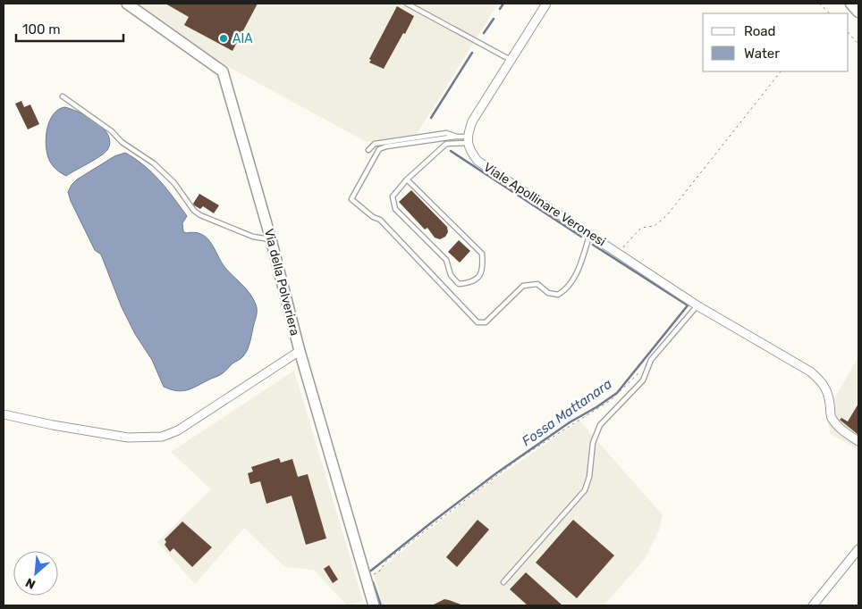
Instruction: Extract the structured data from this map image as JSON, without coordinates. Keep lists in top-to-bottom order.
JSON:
{
  "streets": {
    "street": ["Viale Apollinare Veronesi", "Via della Polveriera"]
  },
  "water": ["Fossa Mattanara"],
  "places": ["AIA"],
  "legend": ["Road", "Water"],
  "scale_bar": "100 m",
  "north": "bottom left"
}
